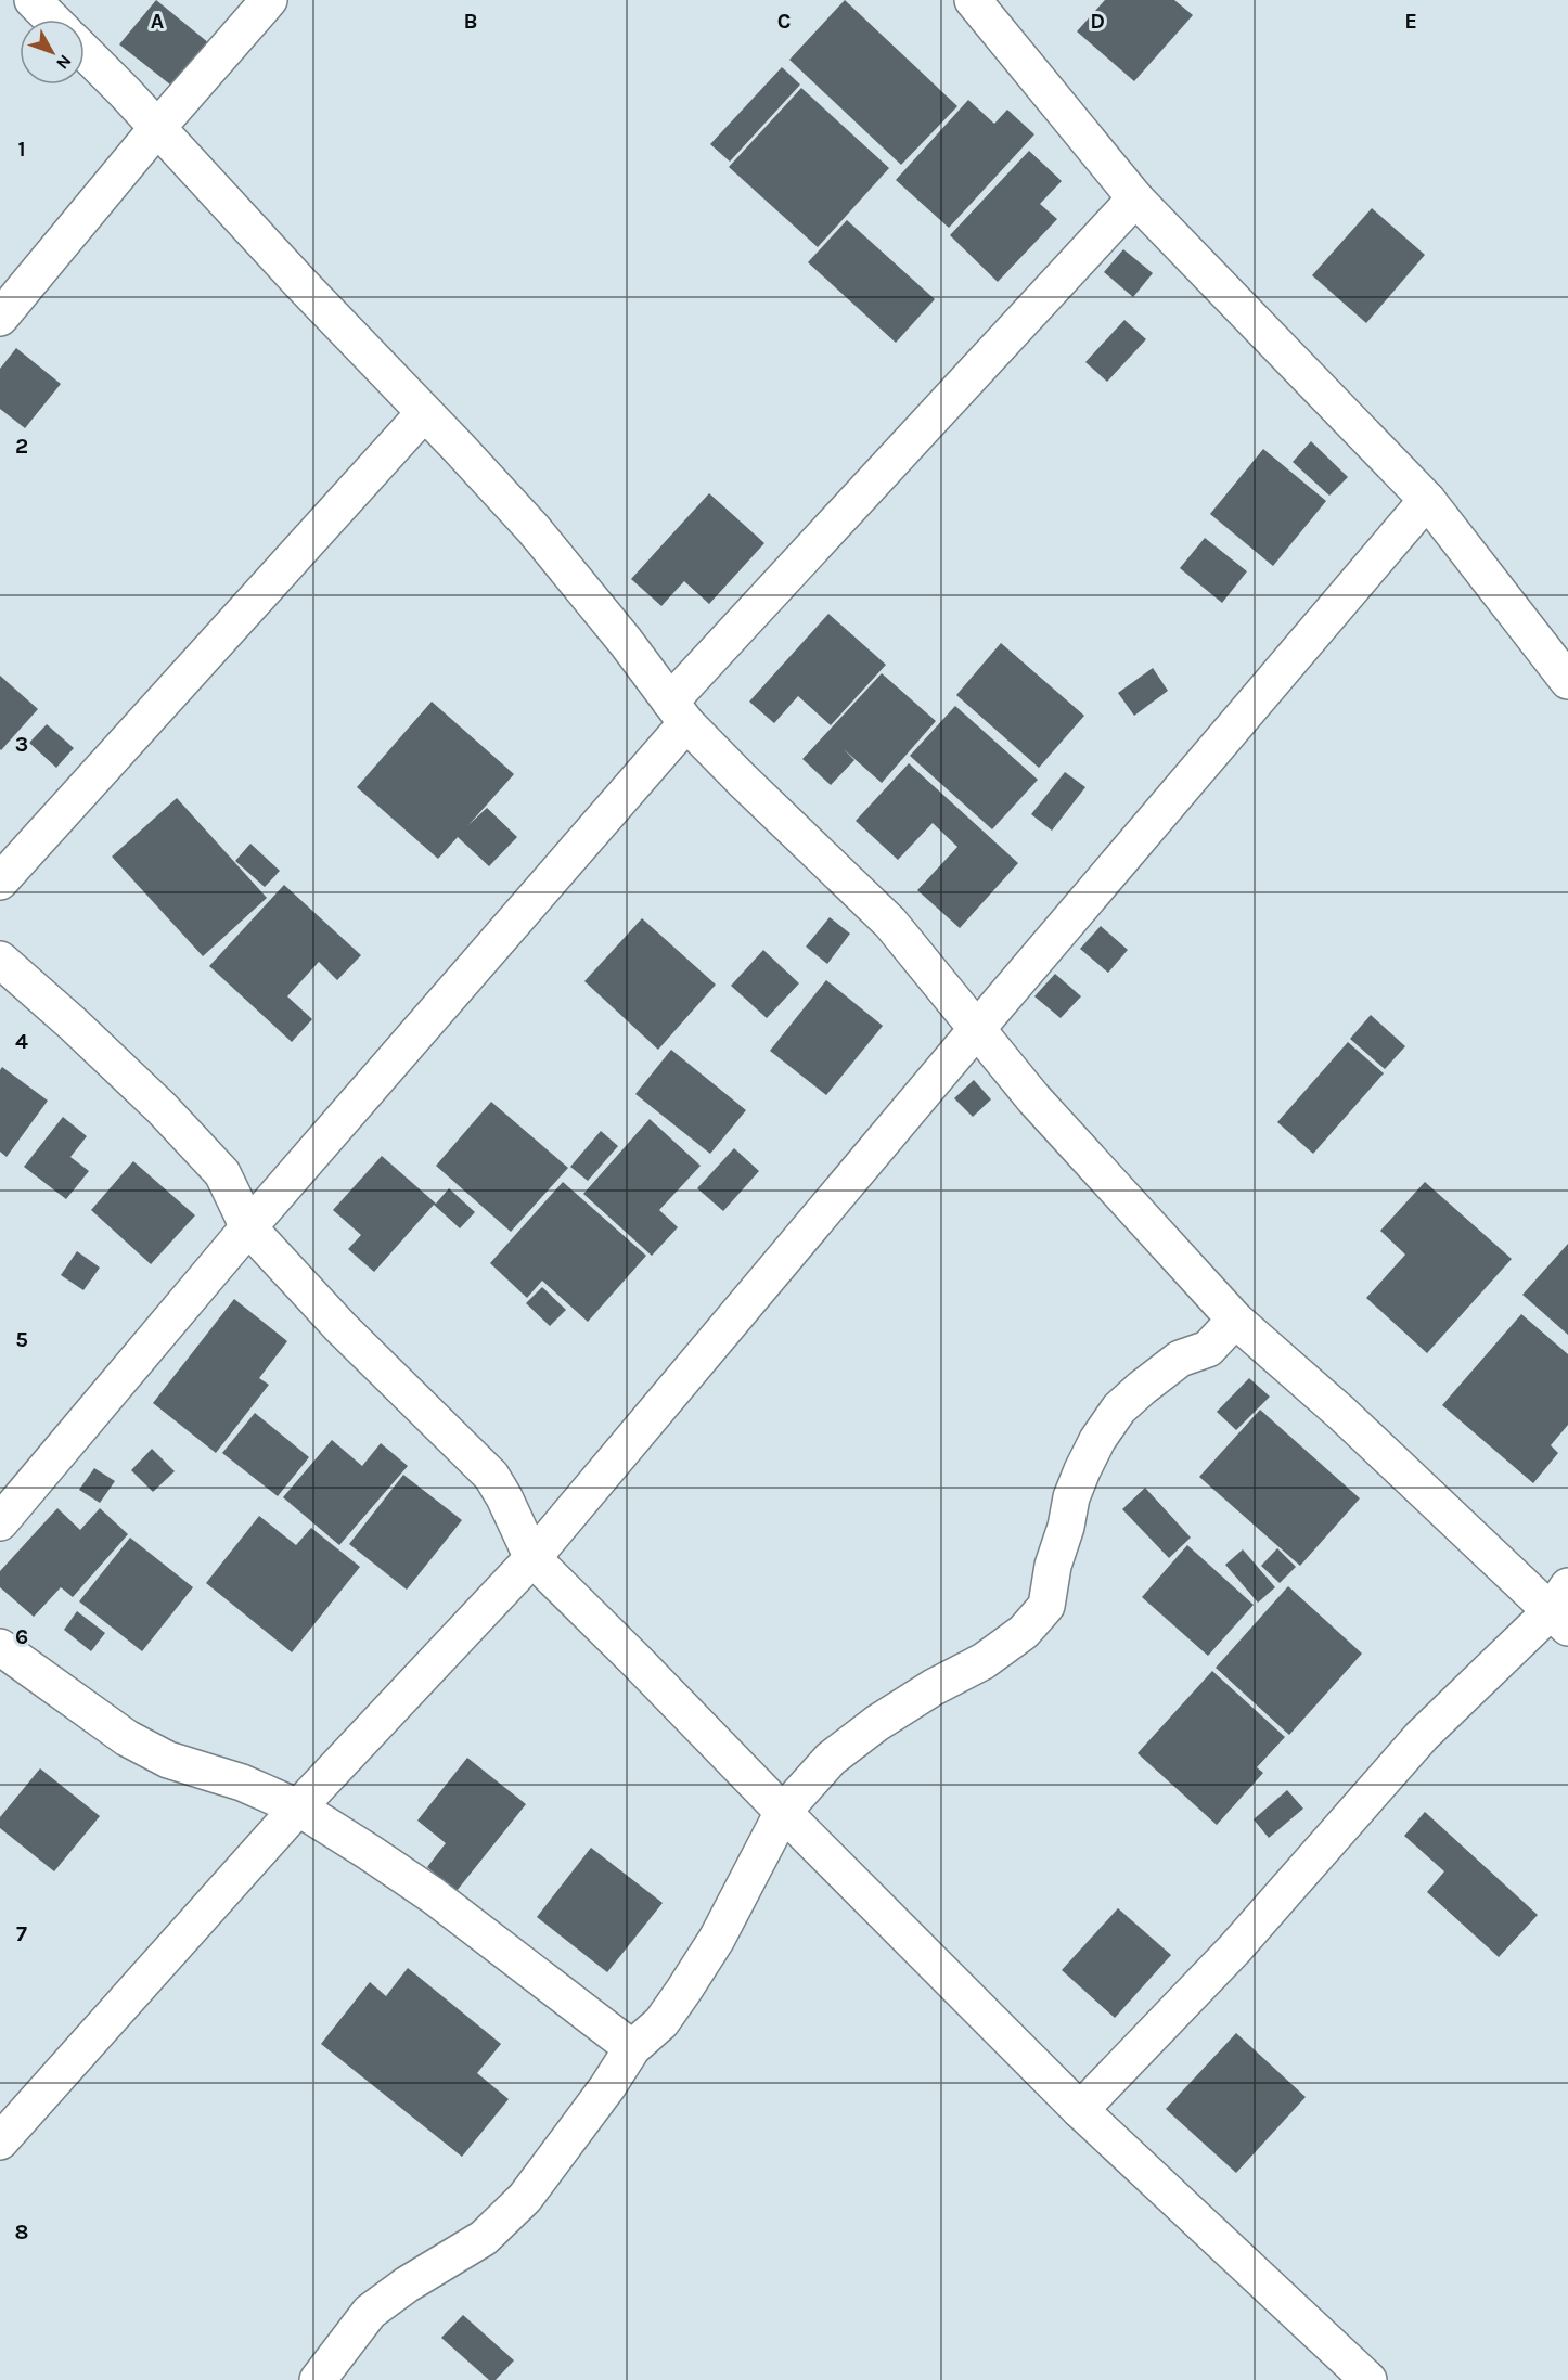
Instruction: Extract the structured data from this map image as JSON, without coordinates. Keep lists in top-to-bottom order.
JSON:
{
  "north": "bottom right",
  "grid": {
    "columns": [
      "A",
      "B",
      "C",
      "D",
      "E"
    ],
    "rows": [
      "1",
      "2",
      "3",
      "4",
      "5",
      "6",
      "7",
      "8"
    ]
  }
}
